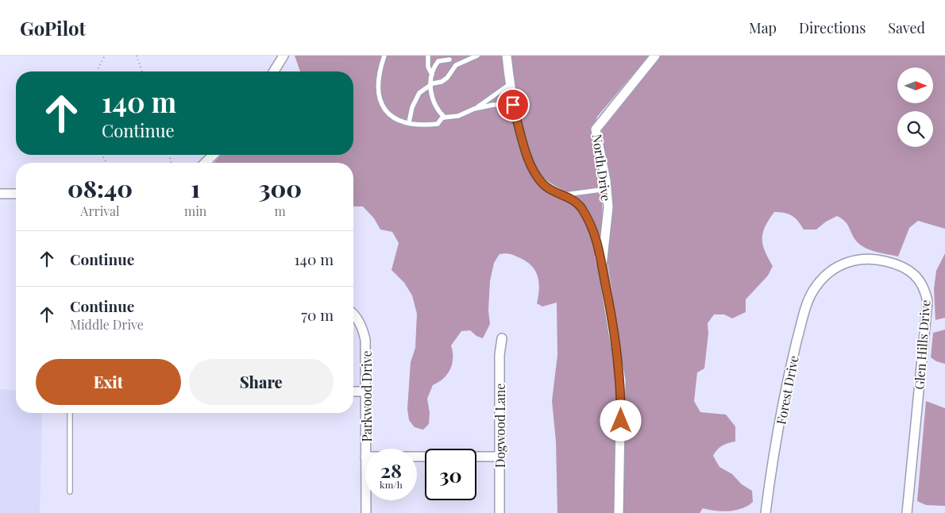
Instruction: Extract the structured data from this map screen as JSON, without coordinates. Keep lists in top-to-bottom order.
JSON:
{
  "streets": {
    "street": [
      "North Drive",
      "Glen Hills Drive",
      "Forest Drive",
      "Parkwood Drive",
      "Dogwood Lane"
    ]
  },
  "crossings": [
    ["Glen Hills Drive", "Forest Drive"]
  ],
  "north": "right",
  "page": {
    "header": "GoPilot",
    "nav": ["Map", "Directions", "Saved"],
    "turn": ["140 m", "Continue"],
    "eta": [
      "08:40",
      "Arrival",
      "1",
      "min",
      "300",
      "m"
    ],
    "list": [
      {
        "name": "Continue",
        "value": "140 m"
      },
      {
        "name": "Continue",
        "note": "Middle Drive",
        "value": "70 m"
      }
    ],
    "buttons": ["Exit", "Share"],
    "speed": "28 km/h",
    "limit": "30"
  }
}
